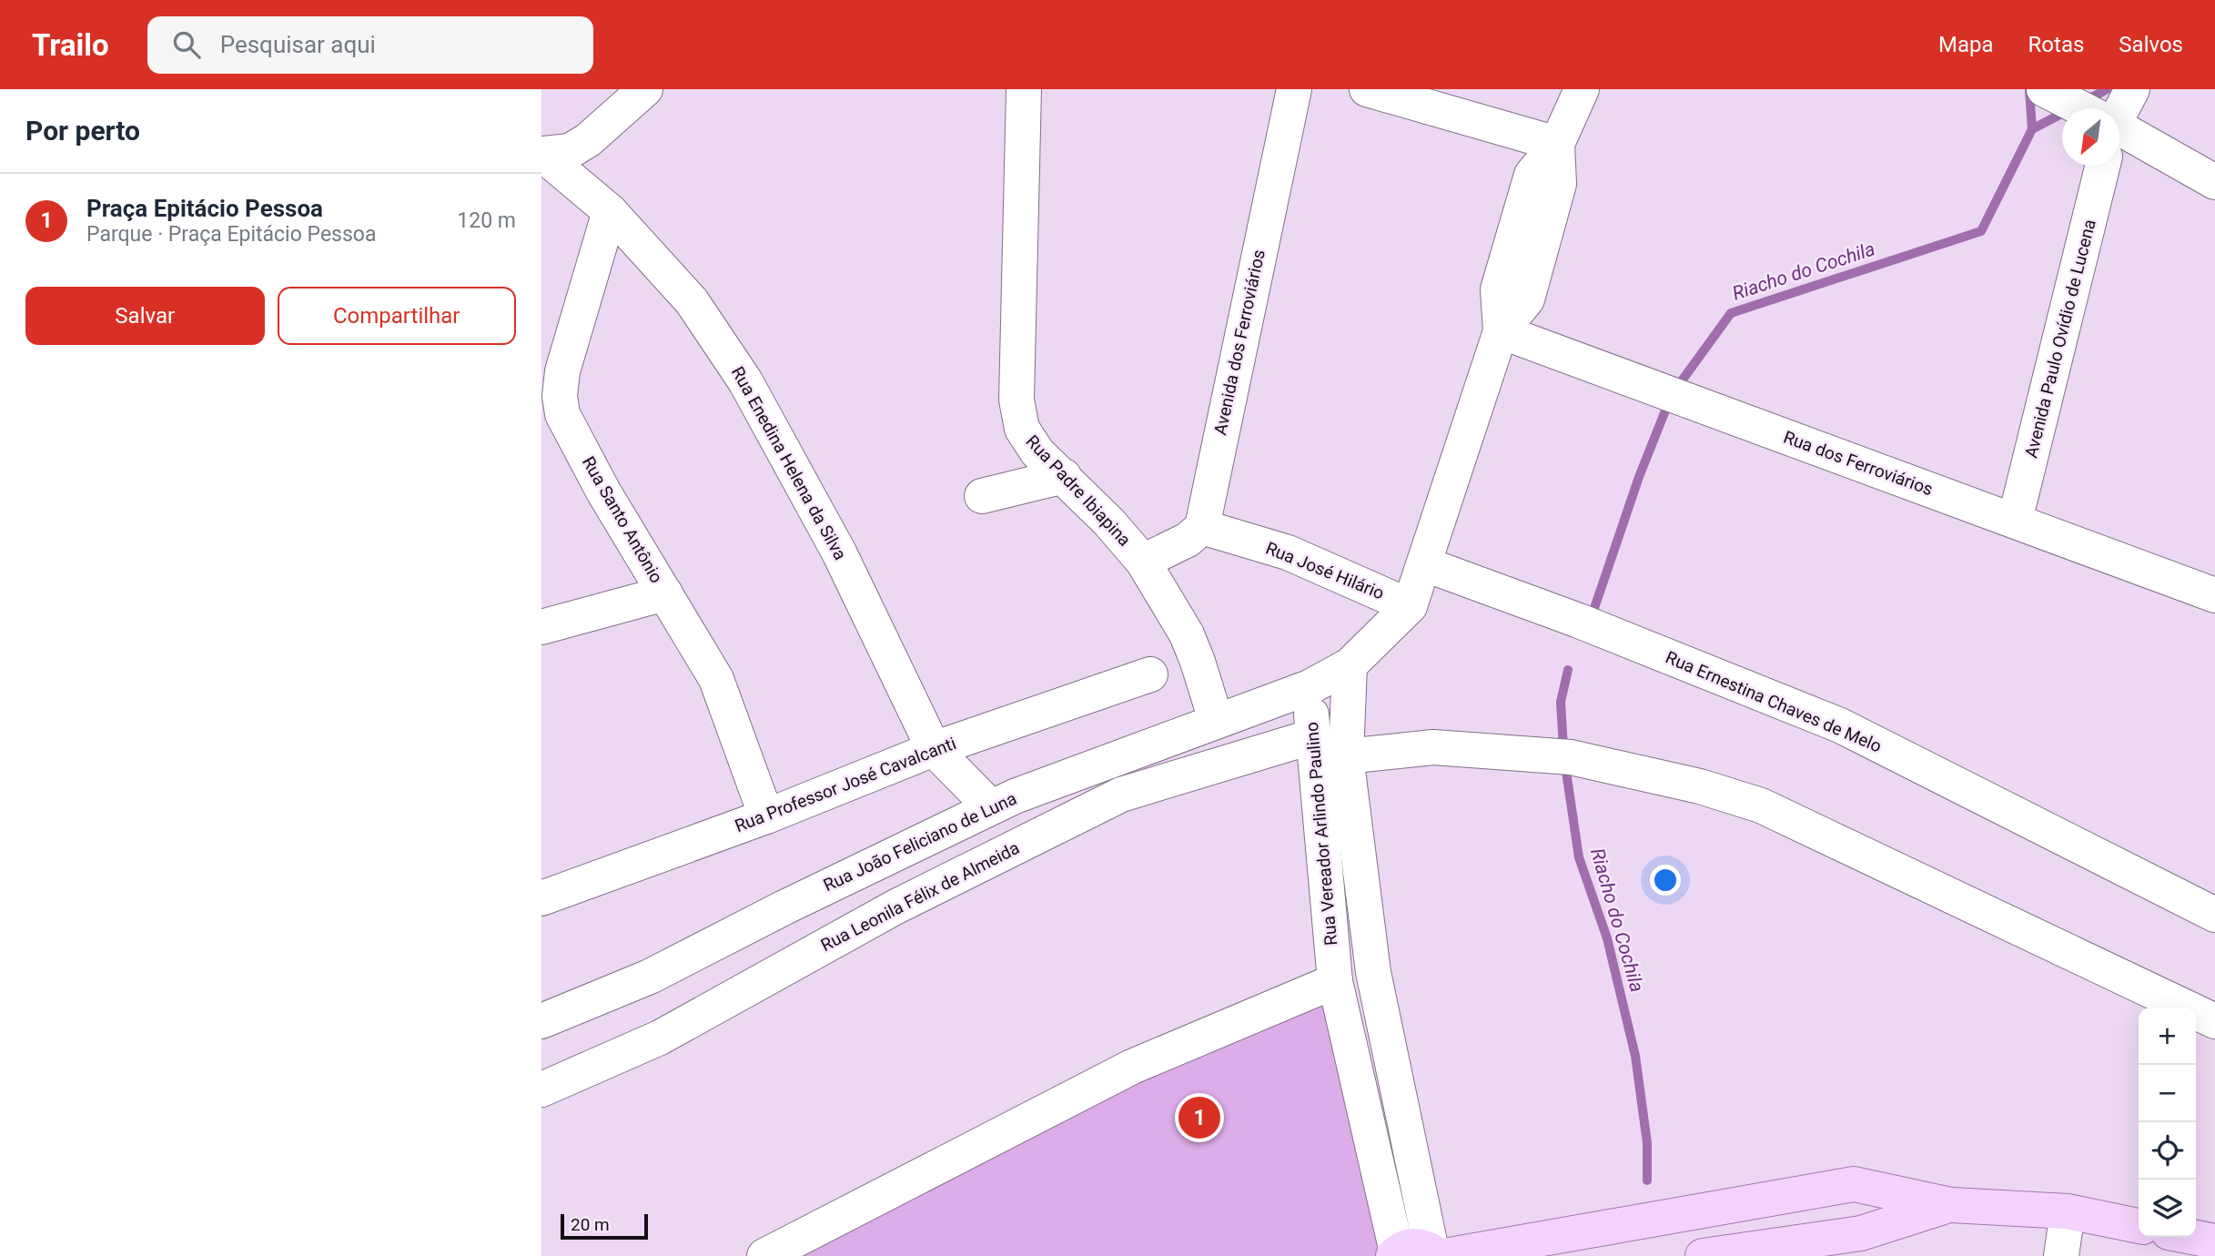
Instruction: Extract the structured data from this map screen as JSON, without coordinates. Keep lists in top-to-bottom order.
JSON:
{
  "streets": {
    "street": [
      "Avenida Paulo Ovídio de Lucena",
      "Avenida dos Ferroviários",
      "Rua Enedina Helena da Silva",
      "Rua dos Ferroviários",
      "Rua Padre Ibiapina",
      "Rua Santo Antônio",
      "Rua José Hilário",
      "Rua Ernestina Chaves de Melo",
      "Rua Professor José Cavalcanti",
      "Rua Vereador Arlindo Paulino",
      "Rua João Feliciano de Luna",
      "Rua Leonila Félix de Almeida"
    ]
  },
  "crossings": [
    ["Avenida Paulo Ovídio de Lucena", "Rua dos Ferroviários"],
    ["Avenida dos Ferroviários", "Rua José Hilário"],
    ["Rua Enedina Helena da Silva", "Rua Santo Antônio"],
    ["Rua Enedina Helena da Silva", "Rua Professor José Cavalcanti"],
    ["Rua Enedina Helena da Silva", "Rua João Feliciano de Luna"],
    ["Rua Padre Ibiapina", "Rua João Feliciano de Luna"],
    ["Rua Santo Antônio", "Rua Professor José Cavalcanti"],
    ["Rua Vereador Arlindo Paulino", "Rua João Feliciano de Luna"],
    ["Rua Vereador Arlindo Paulino", "Rua Leonila Félix de Almeida"],
    ["Rua João Feliciano de Luna", "Rua Leonila Félix de Almeida"]
  ],
  "water": ["Riacho do Cochila"],
  "scale_bar": "20 m",
  "north": "bottom left",
  "page": {
    "header": "Trailo",
    "search": "Pesquisar aqui",
    "nav": ["Mapa", "Rotas", "Salvos"],
    "heading": "Por perto",
    "list": [
      {
        "mark": "1",
        "name": "Praça Epitácio Pessoa",
        "note": "Parque · Praça Epitácio Pessoa",
        "value": "120 m"
      }
    ],
    "buttons": ["Salvar", "Compartilhar"],
    "map_buttons": ["+", "−"],
    "pins": "1",
    "scale": "20 m"
  }
}
